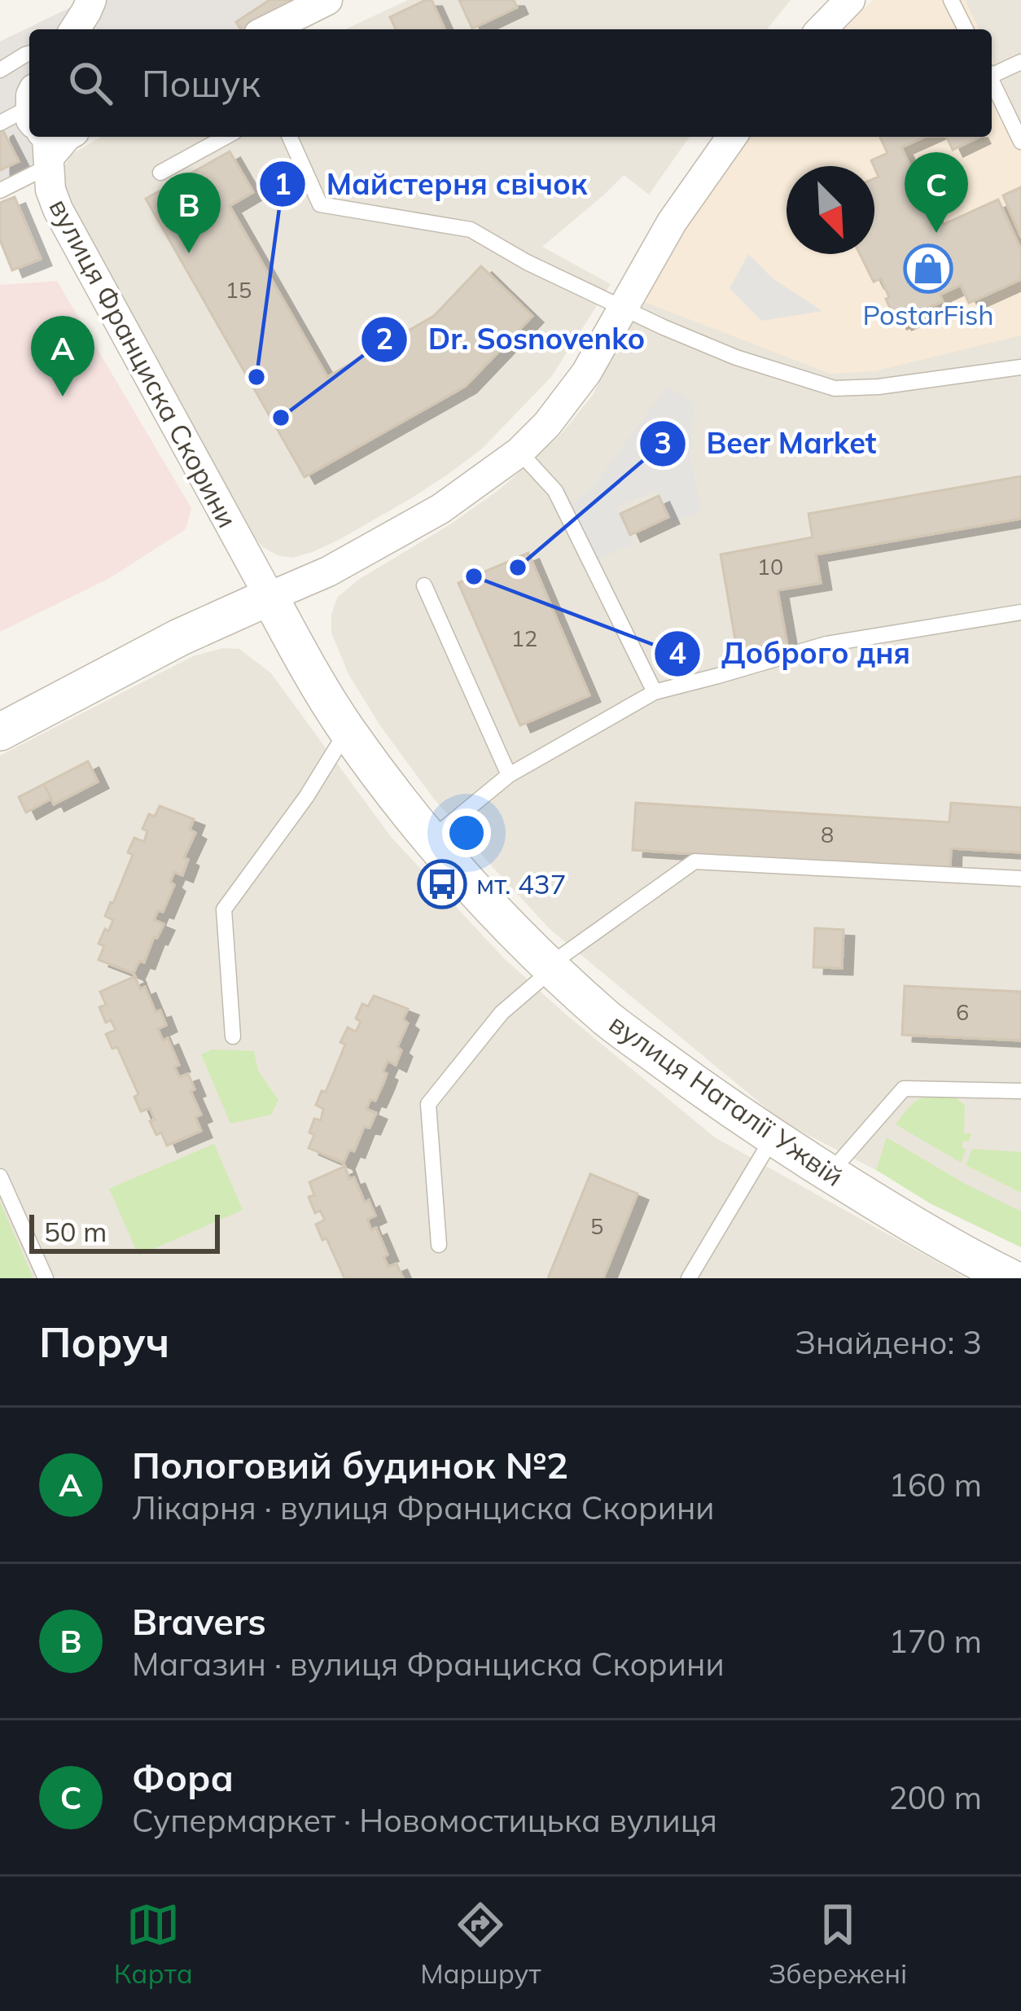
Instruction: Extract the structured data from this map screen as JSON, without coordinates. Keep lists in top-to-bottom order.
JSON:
{
  "streets": {
    "street": ["вулиця Франциска Скорини", "вулиця Наталії Ужвій"]
  },
  "crossings": [
    ["вулиця Франциска Скорини", "вулиця Наталії Ужвій"]
  ],
  "places": {
    "shop": ["PostarFish"],
    "other": [
      "Майстерня свічок",
      "Dr. Sosnovenko",
      "Beer Market",
      "Доброго дня"
    ],
    "bus stop": ["мт. 437"]
  },
  "house_numbers": [
    "15",
    "10",
    "12",
    "8",
    "6",
    "5"
  ],
  "scale_bar": "50 m",
  "north": "bottom right",
  "page": {
    "search": "Пошук",
    "pins": ["C", "B", "A"],
    "scale": "50 m",
    "heading": ["Поруч", "Знайдено: 3"],
    "list": [
      {
        "mark": "A",
        "name": "Пологовий будинок №2",
        "note": "Лікарня · вулиця Франциска Скорини",
        "value": "160 m"
      },
      {
        "mark": "B",
        "name": "Bravers",
        "note": "Магазин · вулиця Франциска Скорини",
        "value": "170 m"
      },
      {
        "mark": "C",
        "name": "Фора",
        "note": "Супермаркет · Новомостицька вулиця",
        "value": "200 m"
      }
    ],
    "nav": ["Карта", "Маршрут", "Збережені"]
  }
}
